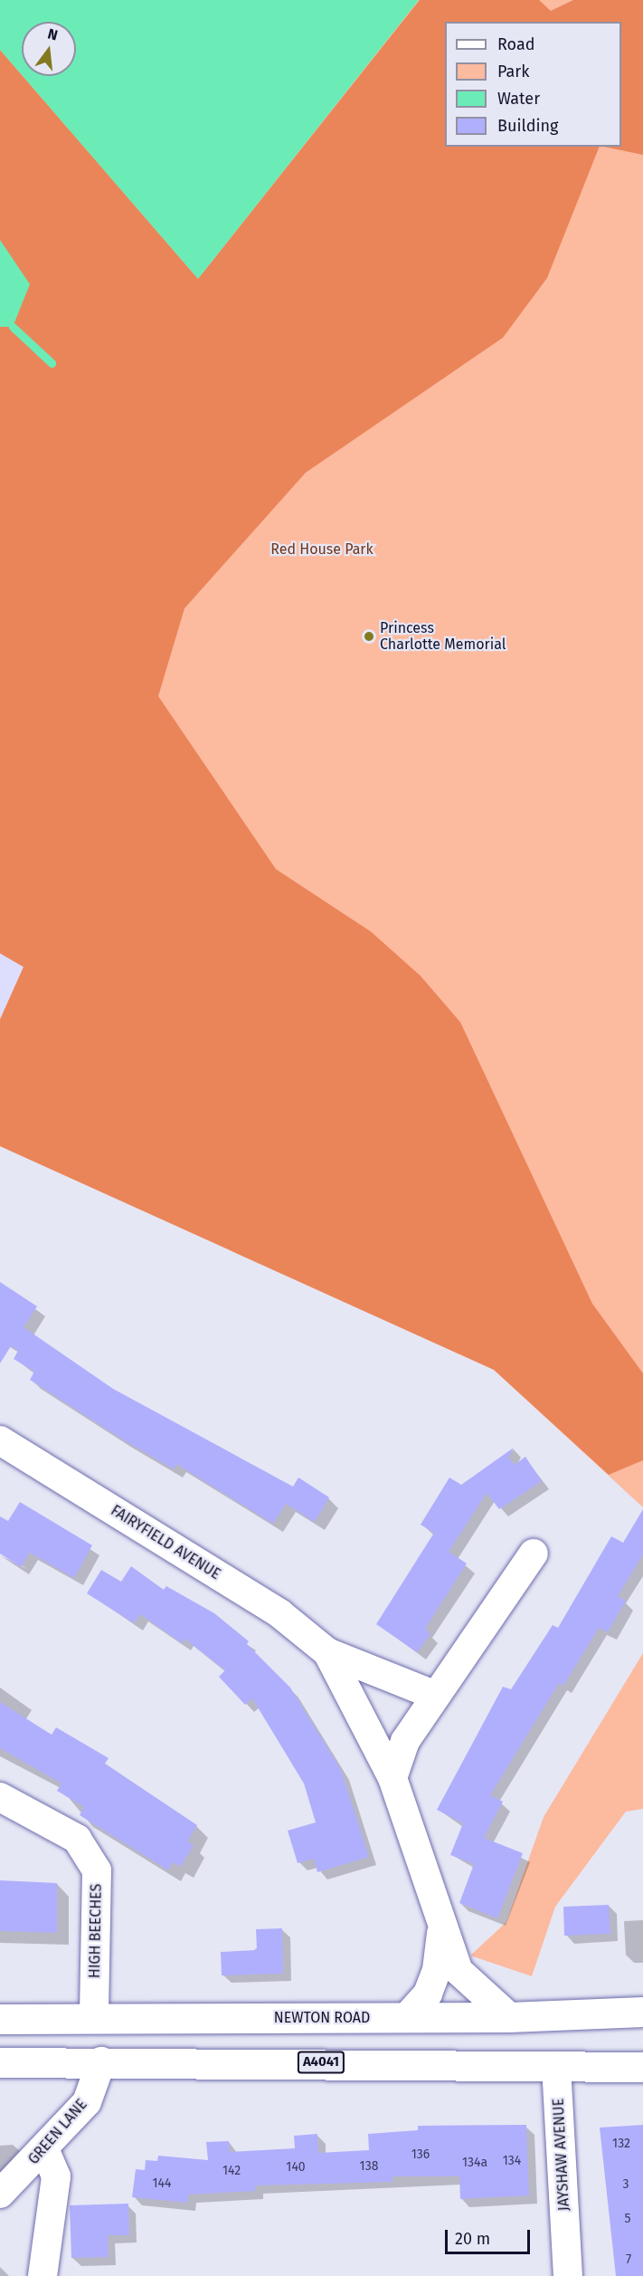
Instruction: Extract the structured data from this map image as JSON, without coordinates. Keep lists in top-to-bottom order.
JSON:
{
  "streets": {
    "highway": ["NEWTON ROAD", "A4041"],
    "street": [
      "FAIRYFIELD AVENUE",
      "HIGH BEECHES",
      "GREEN LANE",
      "JAYSHAW AVENUE"
    ]
  },
  "crossings": [
    ["FAIRYFIELD AVENUE", "NEWTON ROAD"],
    ["HIGH BEECHES", "NEWTON ROAD"],
    ["A4041", "GREEN LANE"],
    ["A4041", "JAYSHAW AVENUE"]
  ],
  "parks": ["Red House Park"],
  "places": ["Princess Charlotte Memorial"],
  "house_numbers": [
    "132",
    "136",
    "134",
    "134a",
    "138",
    "140",
    "142",
    "144",
    "3",
    "5",
    "7"
  ],
  "legend": [
    "Road",
    "Park",
    "Water",
    "Building"
  ],
  "scale_bar": "20 m",
  "north": "top"
}
